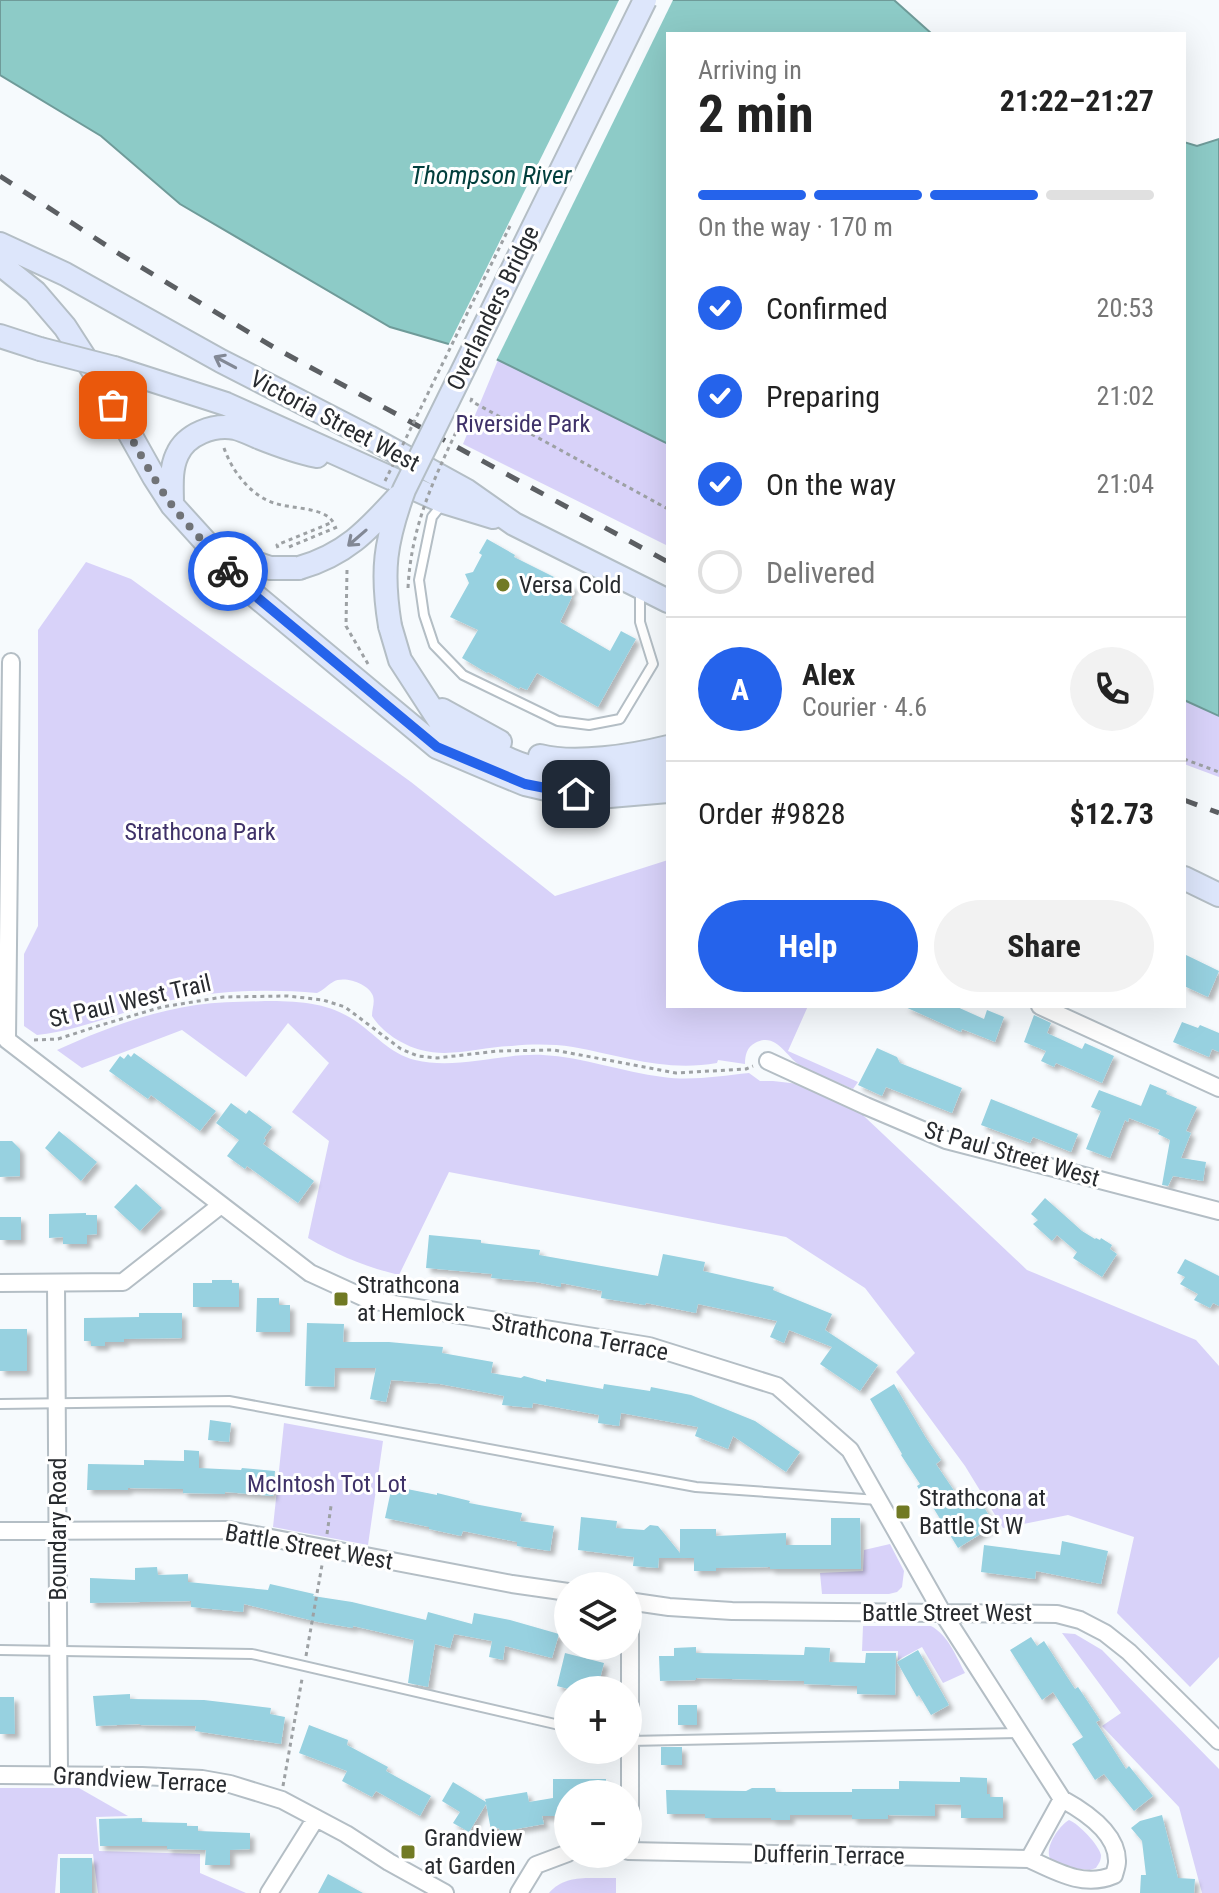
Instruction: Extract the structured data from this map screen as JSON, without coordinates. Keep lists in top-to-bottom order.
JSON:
{
  "streets": {
    "main road": ["Overlanders Bridge", "Victoria Street West"],
    "street": [
      "St Paul Street West",
      "Strathcona Terrace",
      "Boundary Road",
      "Battle Street West",
      "Grandview Terrace",
      "Dufferin Terrace"
    ],
    "path": ["St Paul West Trail"]
  },
  "crossings": [
    ["St Paul West Trail", "St Paul Street West"],
    ["St Paul West Trail", "Strathcona Terrace"],
    ["Strathcona Terrace", "Battle Street West"],
    ["Strathcona Terrace", "Dufferin Terrace"],
    ["Boundary Road", "Battle Street West"],
    ["Boundary Road", "Grandview Terrace"]
  ],
  "water": ["Thompson River"],
  "parks": ["Riverside Park", "Strathcona Park", "McIntosh Tot Lot"],
  "places": {
    "other": ["Versa Cold"],
    "transit": ["Strathcona at Hemlock", "Strathcona at Battle St W", "Grandview at Garden"]
  },
  "page": {
    "heading": ["2 min", "Arriving in", "21:22–21:27"],
    "panel": [
      "Alex",
      "Courier · 4.6",
      "Order #9828",
      "$12.73"
    ],
    "bar": "On the way · 170 m",
    "list": [
      ["Confirmed", "20:53"],
      ["Preparing", "21:02"],
      ["On the way", "21:04"],
      "Delivered"
    ],
    "round": "A",
    "buttons": ["Help", "Share"],
    "map_buttons": ["+", "−"]
  }
}
